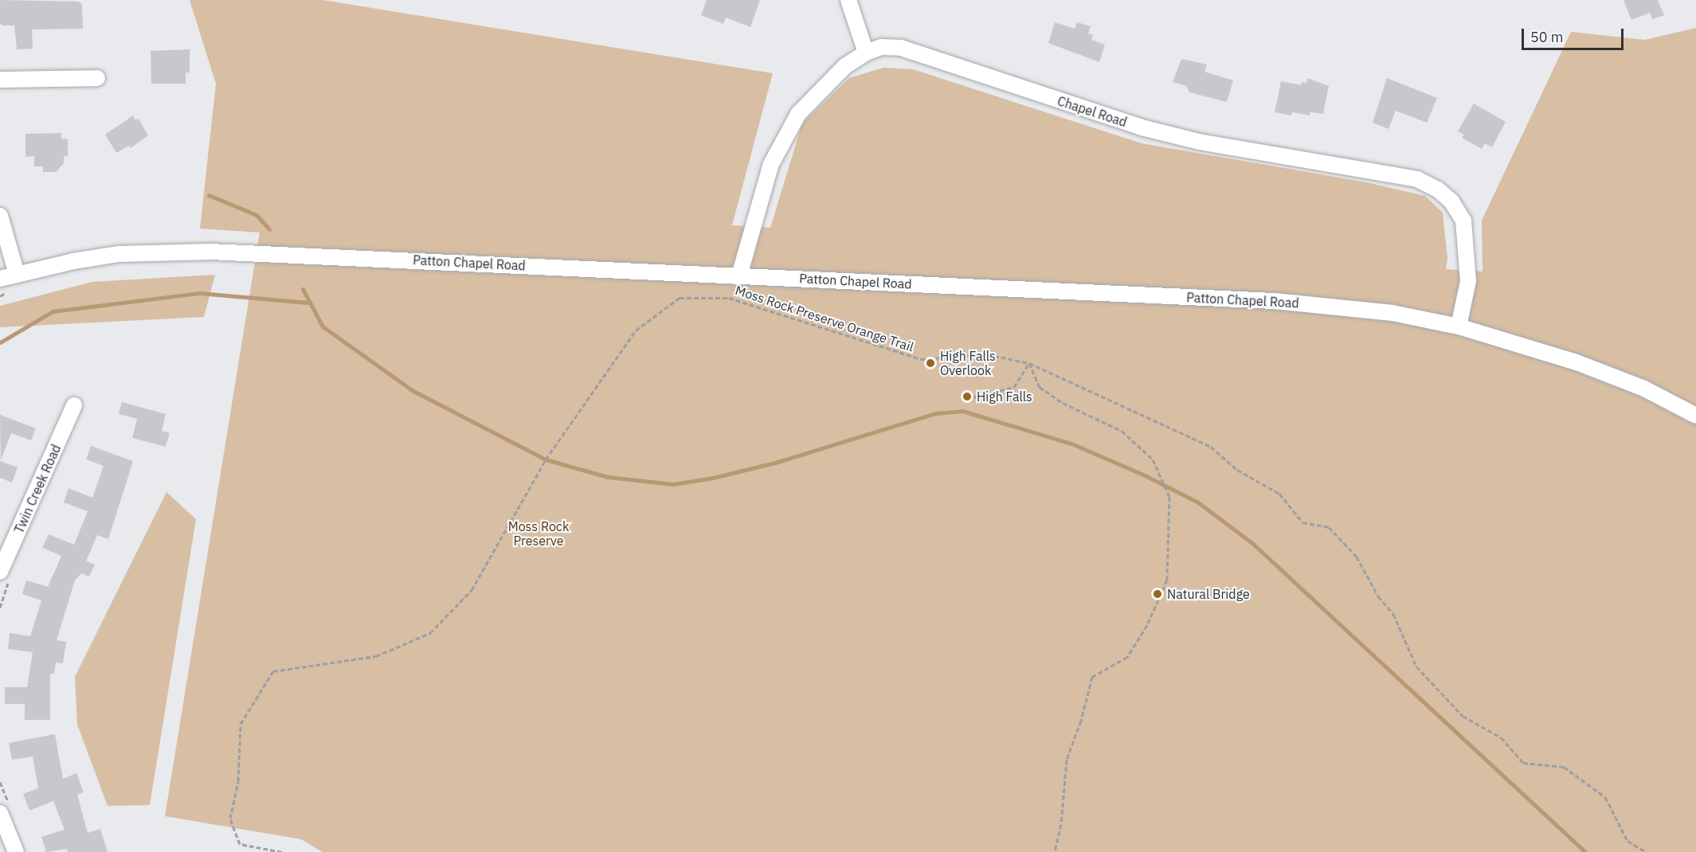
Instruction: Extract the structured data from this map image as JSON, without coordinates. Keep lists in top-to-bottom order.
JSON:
{
  "streets": {
    "street": ["Chapel Road", "Patton Chapel Road", "Twin Creek Road"],
    "path": ["Moss Rock Preserve Orange Trail"]
  },
  "crossings": [
    ["Chapel Road", "Patton Chapel Road"]
  ],
  "parks": ["Moss Rock Preserve"],
  "places": ["High Falls Overlook", "High Falls", "Natural Bridge"],
  "scale_bar": "50 m"
}
